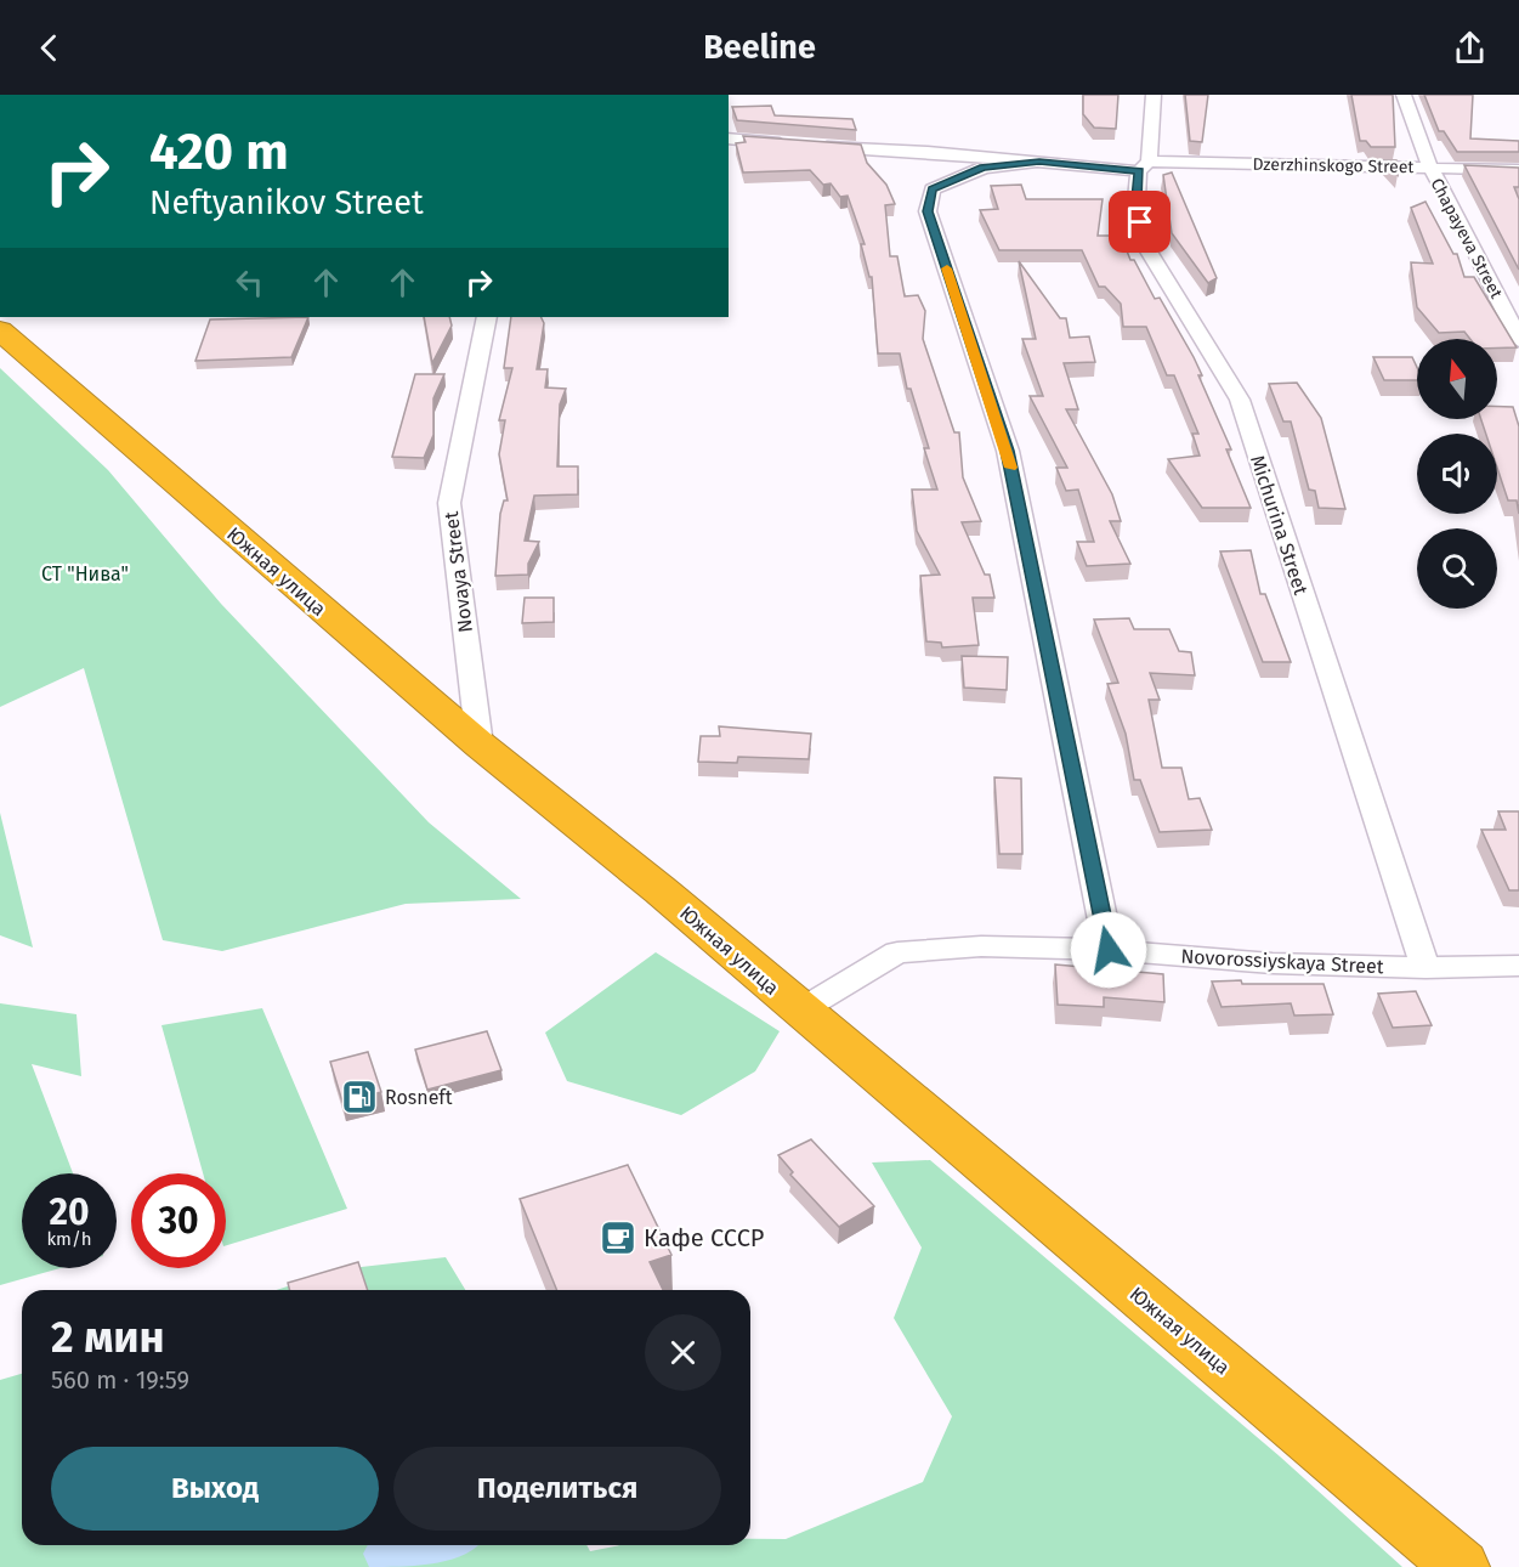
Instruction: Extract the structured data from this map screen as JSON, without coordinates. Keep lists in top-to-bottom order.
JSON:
{
  "streets": {
    "highway": ["Южная улица"],
    "street": [
      "Dzerzhinskogo Street",
      "Chapayeva Street",
      "Michurina Street",
      "Novaya Street",
      "Novorossiyskaya Street"
    ]
  },
  "crossings": [
    ["Dzerzhinskogo Street", "Chapayeva Street"],
    ["Dzerzhinskogo Street", "Michurina Street"],
    ["Michurina Street", "Novorossiyskaya Street"],
    ["Южная улица", "Novaya Street"],
    ["Южная улица", "Novorossiyskaya Street"]
  ],
  "parks": ["СТ \"Нива\""],
  "places": {
    "fuel station": ["Rosneft"],
    "cafe": ["Кафе СССР"]
  },
  "north": "top",
  "page": {
    "header": "Beeline",
    "turn": ["420 m", "Neftyanikov Street"],
    "speed": "20 km/h",
    "limit": "30",
    "heading": ["2 мин", "560 m · 19:59"],
    "buttons": ["Выход", "Поделиться"]
  }
}
